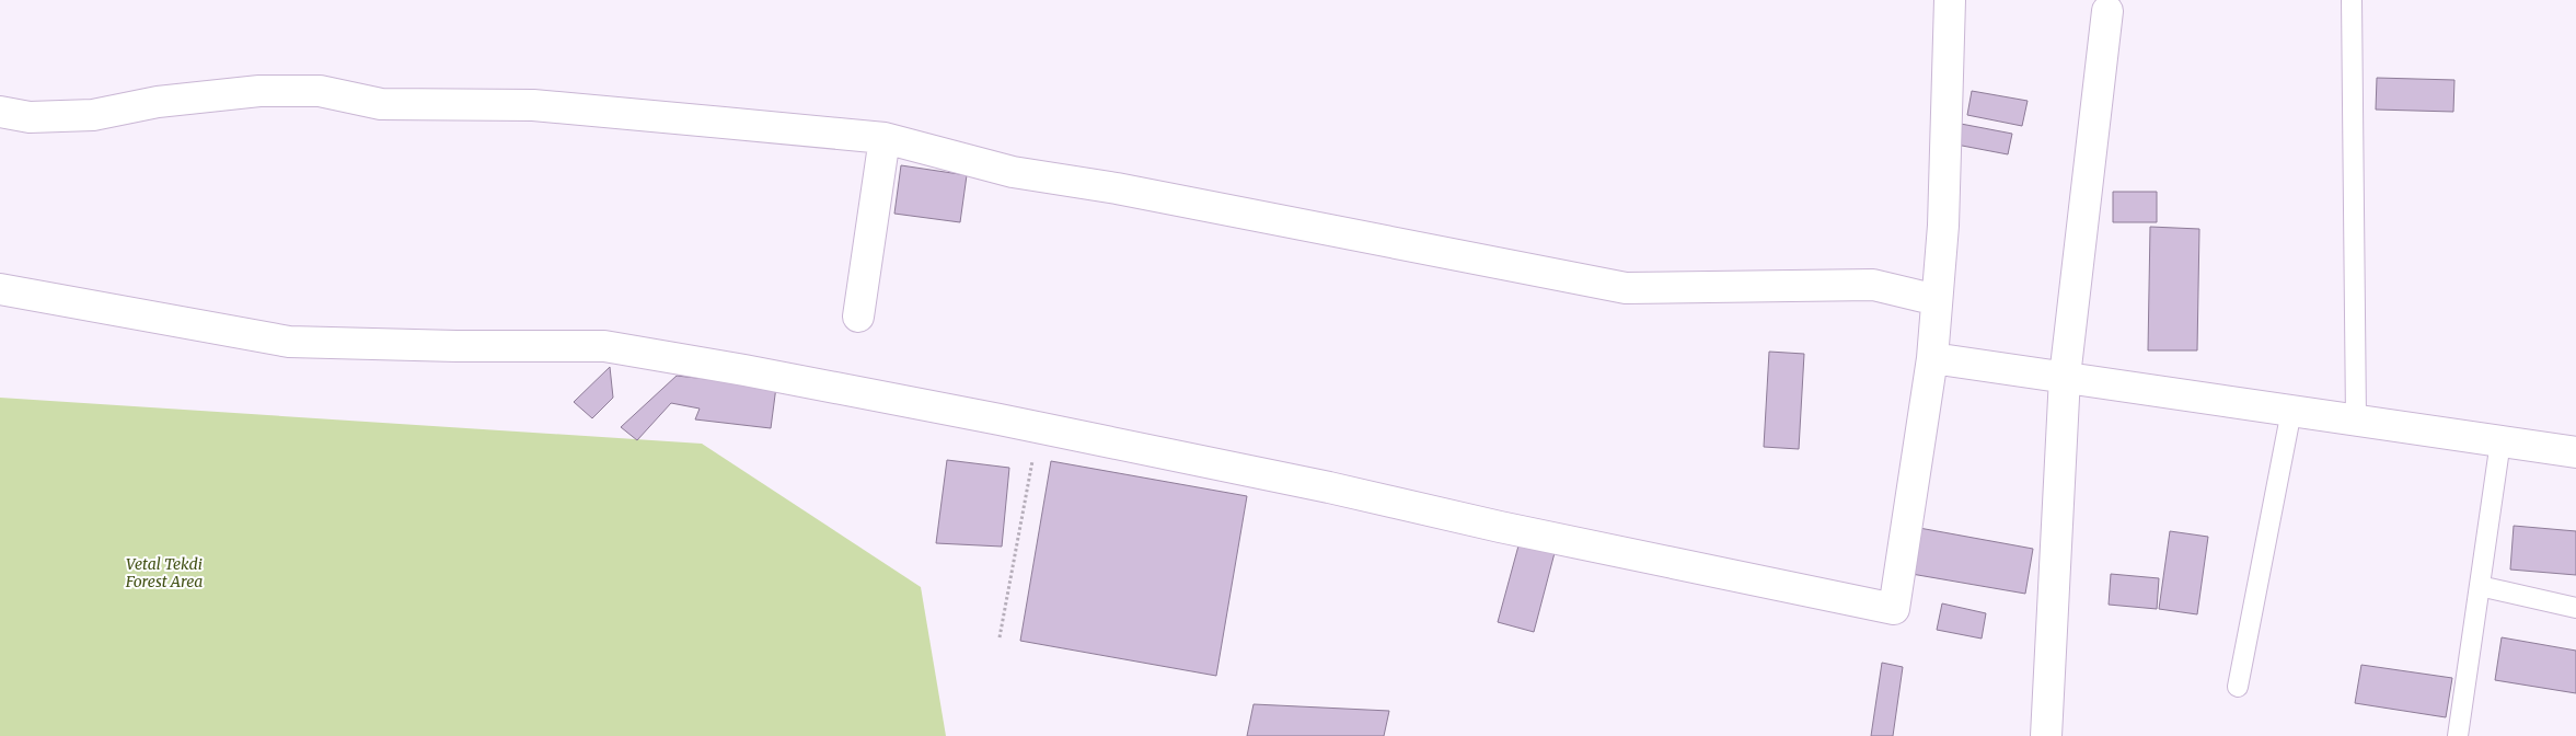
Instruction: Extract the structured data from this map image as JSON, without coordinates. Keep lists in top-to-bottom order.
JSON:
{
  "parks": ["Vetal Tekdi Forest Area"]
}
